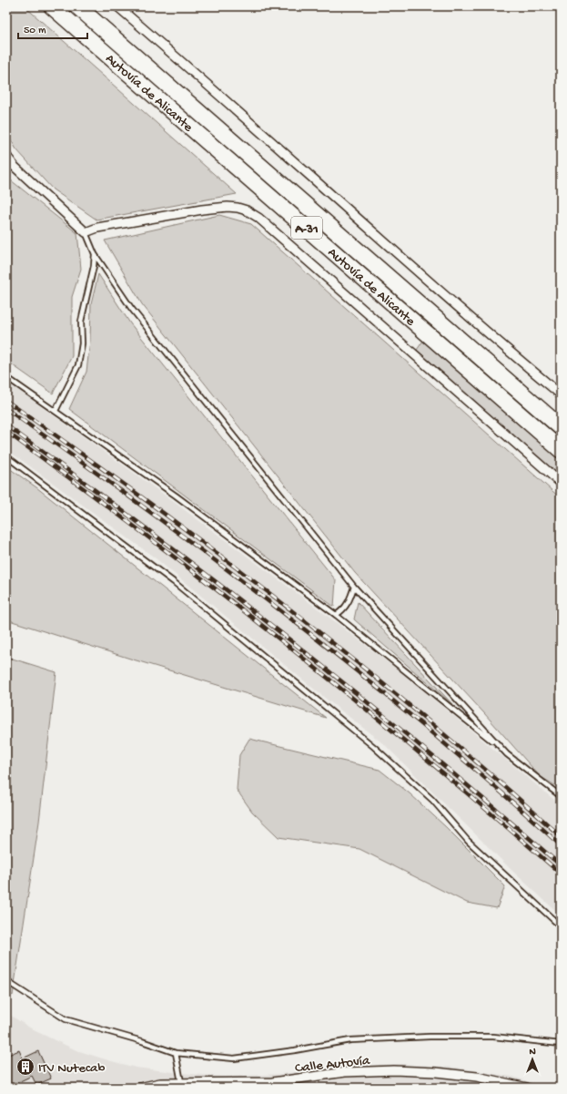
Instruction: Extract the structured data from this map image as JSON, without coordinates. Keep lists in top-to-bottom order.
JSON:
{
  "streets": {
    "highway": ["Autovía de Alicante", "A-31"],
    "street": ["Calle Autovía"]
  },
  "places": {
    "building": ["ITV Nutecab"]
  },
  "scale_bar": "50 m",
  "north": "top"
}
